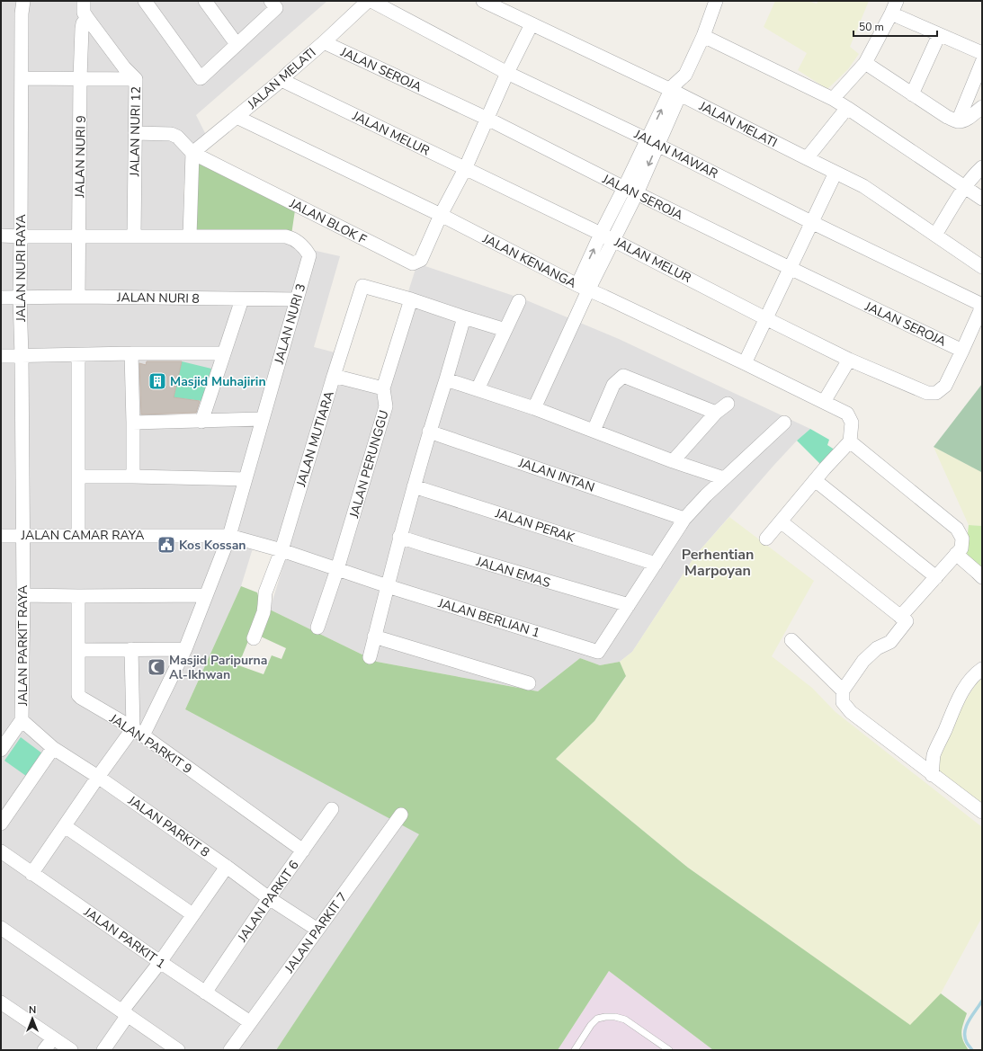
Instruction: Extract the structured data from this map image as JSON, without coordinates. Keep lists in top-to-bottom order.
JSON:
{
  "streets": {
    "street": [
      "JALAN SEROJA",
      "JALAN MELATI",
      "JALAN NURI 12",
      "JALAN MELUR",
      "JALAN MAWAR",
      "JALAN NURI 9",
      "JALAN BLOK F",
      "JALAN KENANGA",
      "JALAN NURI RAYA",
      "JALAN NURI 8",
      "JALAN NURI 3",
      "JALAN MUTIARA",
      "JALAN PERUNGGU",
      "JALAN INTAN",
      "JALAN PERAK",
      "JALAN CAMAR RAYA",
      "JALAN EMAS",
      "JALAN BERLIAN 1",
      "JALAN PARKIT RAYA",
      "JALAN PARKIT 9",
      "JALAN PARKIT 8",
      "JALAN PARKIT 6",
      "JALAN PARKIT 7",
      "JALAN PARKIT 1"
    ]
  },
  "crossings": [
    ["JALAN SEROJA", "JALAN MELATI"],
    ["JALAN SEROJA", "JALAN MELUR"],
    ["JALAN MELATI", "JALAN MELUR"],
    ["JALAN MELATI", "JALAN BLOK F"],
    ["JALAN MELATI", "JALAN KENANGA"],
    ["JALAN NURI 12", "JALAN NURI 9"],
    ["JALAN MELUR", "JALAN MAWAR"],
    ["JALAN NURI 9", "JALAN NURI 8"],
    ["JALAN BLOK F", "JALAN KENANGA"],
    ["JALAN NURI RAYA", "JALAN NURI 8"],
    ["JALAN NURI RAYA", "JALAN CAMAR RAYA"],
    ["JALAN NURI RAYA", "JALAN PARKIT RAYA"],
    ["JALAN NURI 8", "JALAN NURI 3"],
    ["JALAN NURI 3", "JALAN CAMAR RAYA"],
    ["JALAN NURI 3", "JALAN BERLIAN 1"],
    ["JALAN NURI 3", "JALAN PARKIT 9"],
    ["JALAN NURI 3", "JALAN PARKIT 8"],
    ["JALAN NURI 3", "JALAN PARKIT 1"],
    ["JALAN MUTIARA", "JALAN PERUNGGU"],
    ["JALAN MUTIARA", "JALAN BERLIAN 1"],
    ["JALAN PERUNGGU", "JALAN BERLIAN 1"],
    ["JALAN INTAN", "JALAN BERLIAN 1"],
    ["JALAN PERAK", "JALAN BERLIAN 1"],
    ["JALAN CAMAR RAYA", "JALAN BERLIAN 1"],
    ["JALAN CAMAR RAYA", "JALAN PARKIT RAYA"],
    ["JALAN EMAS", "JALAN BERLIAN 1"],
    ["JALAN PARKIT RAYA", "JALAN PARKIT 8"],
    ["JALAN PARKIT 9", "JALAN PARKIT 6"],
    ["JALAN PARKIT 8", "JALAN PARKIT 6"],
    ["JALAN PARKIT 8", "JALAN PARKIT 7"],
    ["JALAN PARKIT 6", "JALAN PARKIT 1"],
    ["JALAN PARKIT 7", "JALAN PARKIT 1"]
  ],
  "districts": ["Perhentian Marpoyan"],
  "places": {
    "building": ["Masjid Muhajirin"],
    "public building": ["Kos Kossan"],
    "mosque": ["Masjid Paripurna Al-Ikhwan"]
  },
  "scale_bar": "50 m",
  "north": "top"
}
